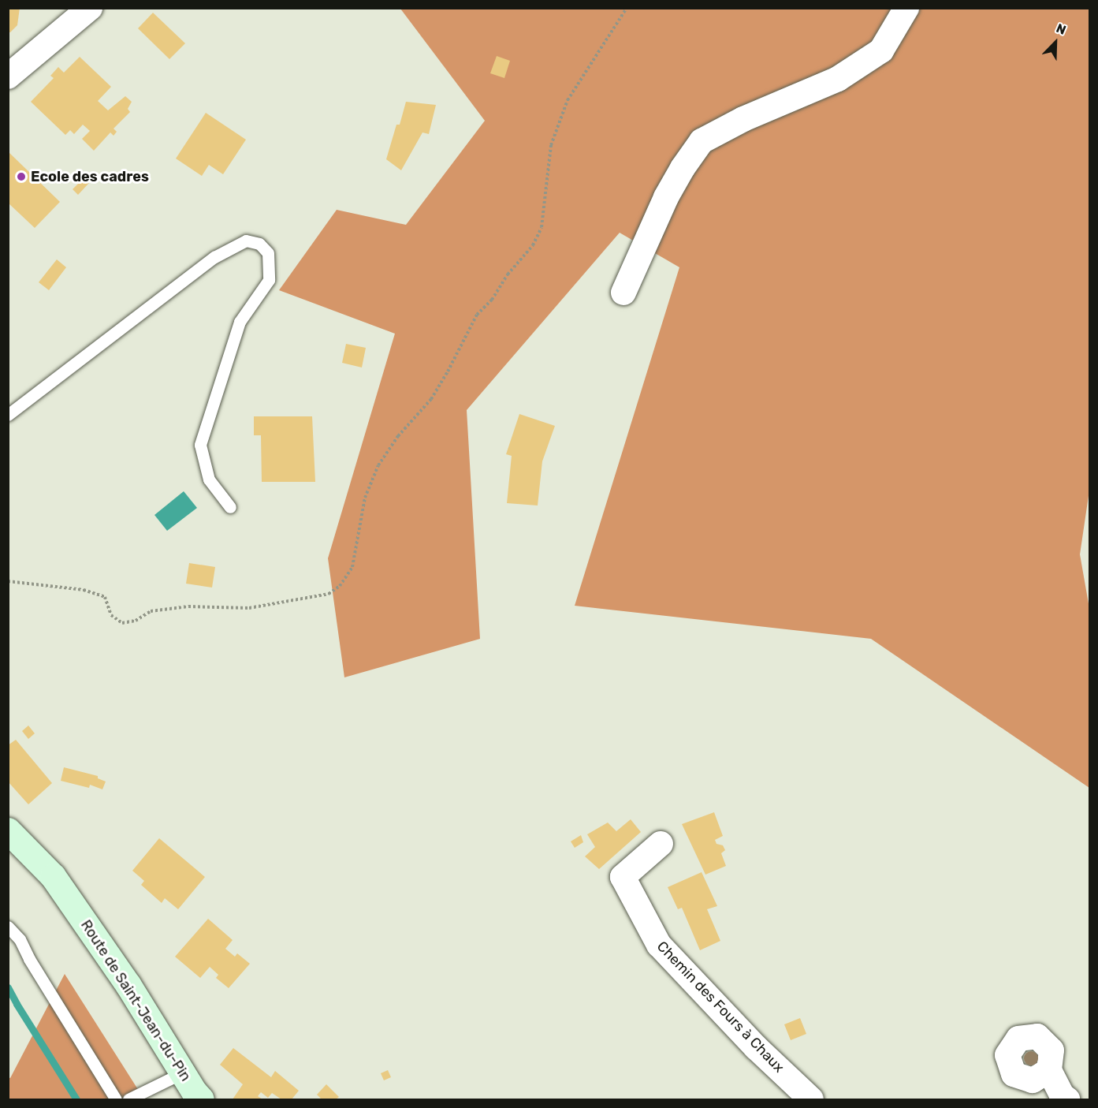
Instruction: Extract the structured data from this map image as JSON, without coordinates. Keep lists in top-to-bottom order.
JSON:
{
  "streets": {
    "main road": ["Route de Saint-Jean-du-Pin"],
    "street": ["Chemin des Fours à Chaux"]
  },
  "places": ["Ecole des cadres"],
  "north": "top right"
}
